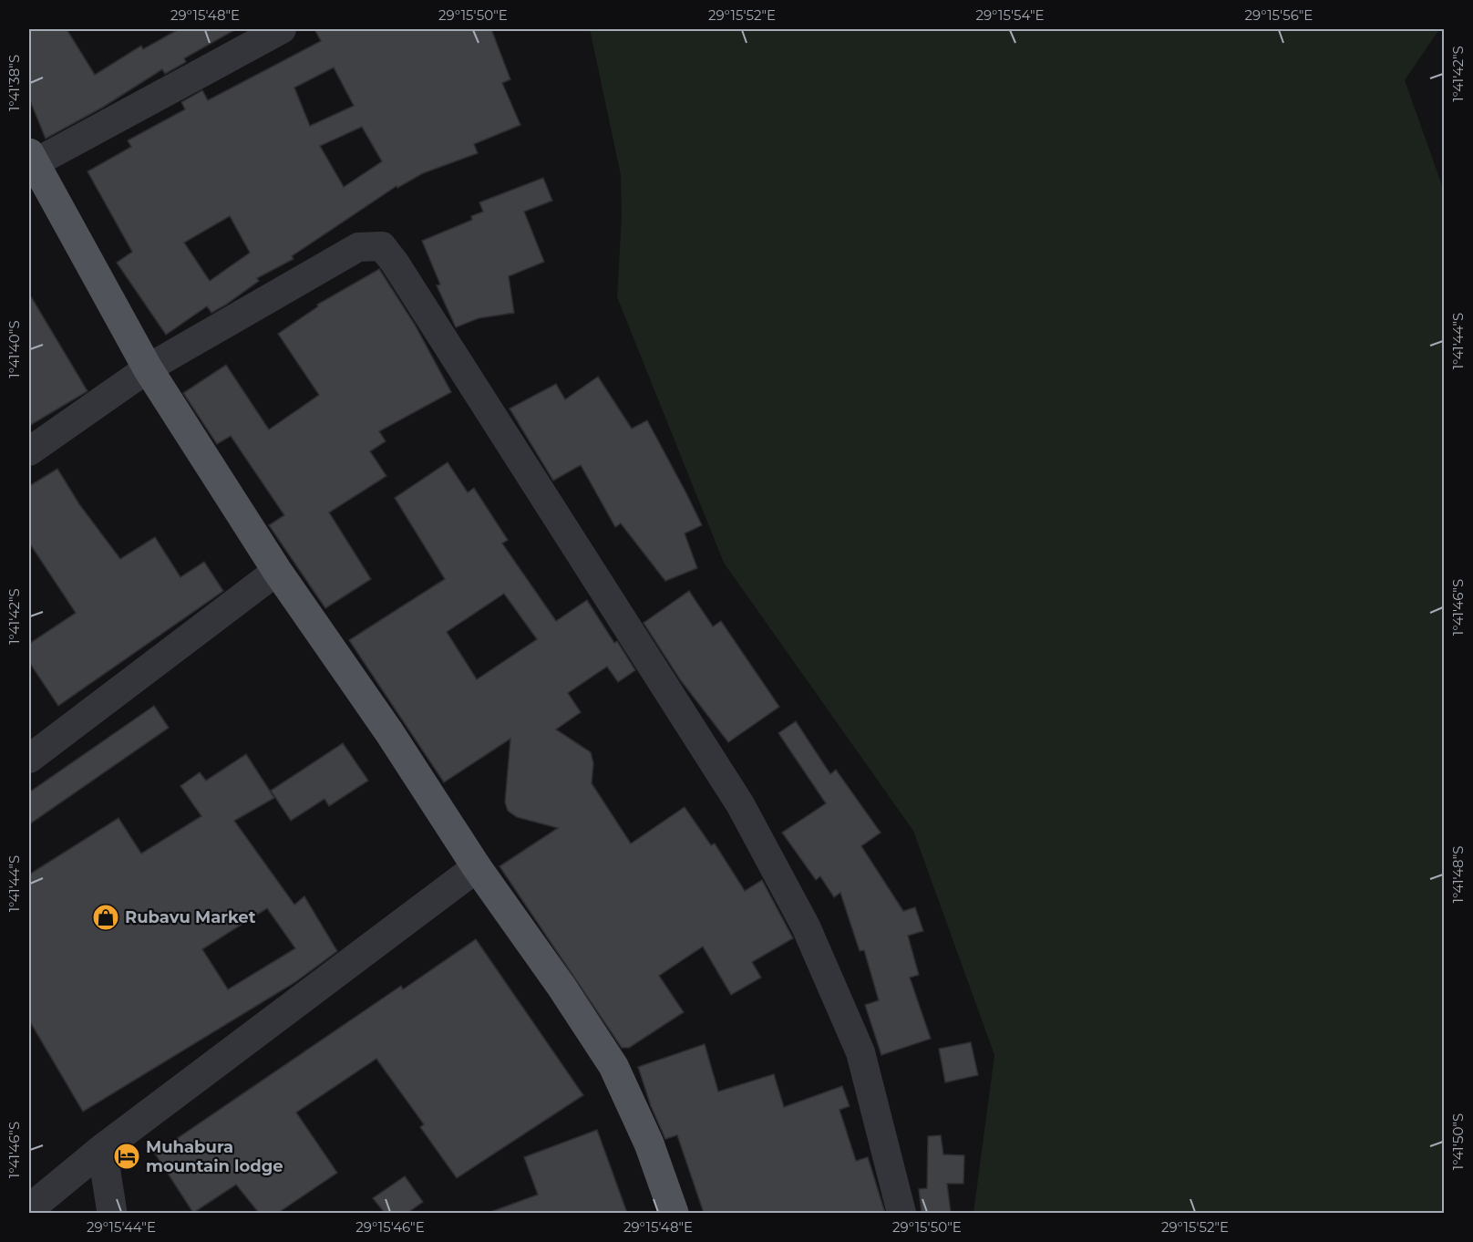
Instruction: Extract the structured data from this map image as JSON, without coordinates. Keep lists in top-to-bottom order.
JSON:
{
  "places": {
    "shop": ["Rubavu Market"],
    "hotel": ["Muhabura mountain lodge"]
  },
  "coordinates": [
    "29°15'48\"E",
    "29°15'50\"E",
    "29°15'52\"E",
    "29°15'54\"E",
    "29°15'56\"E",
    "1°41'42\"S",
    "1°41'38\"S",
    "1°41'44\"S",
    "1°41'40\"S",
    "1°41'46\"S",
    "1°41'48\"S",
    "1°41'50\"S",
    "29°15'44\"E",
    "29°15'46\"E"
  ]
}
